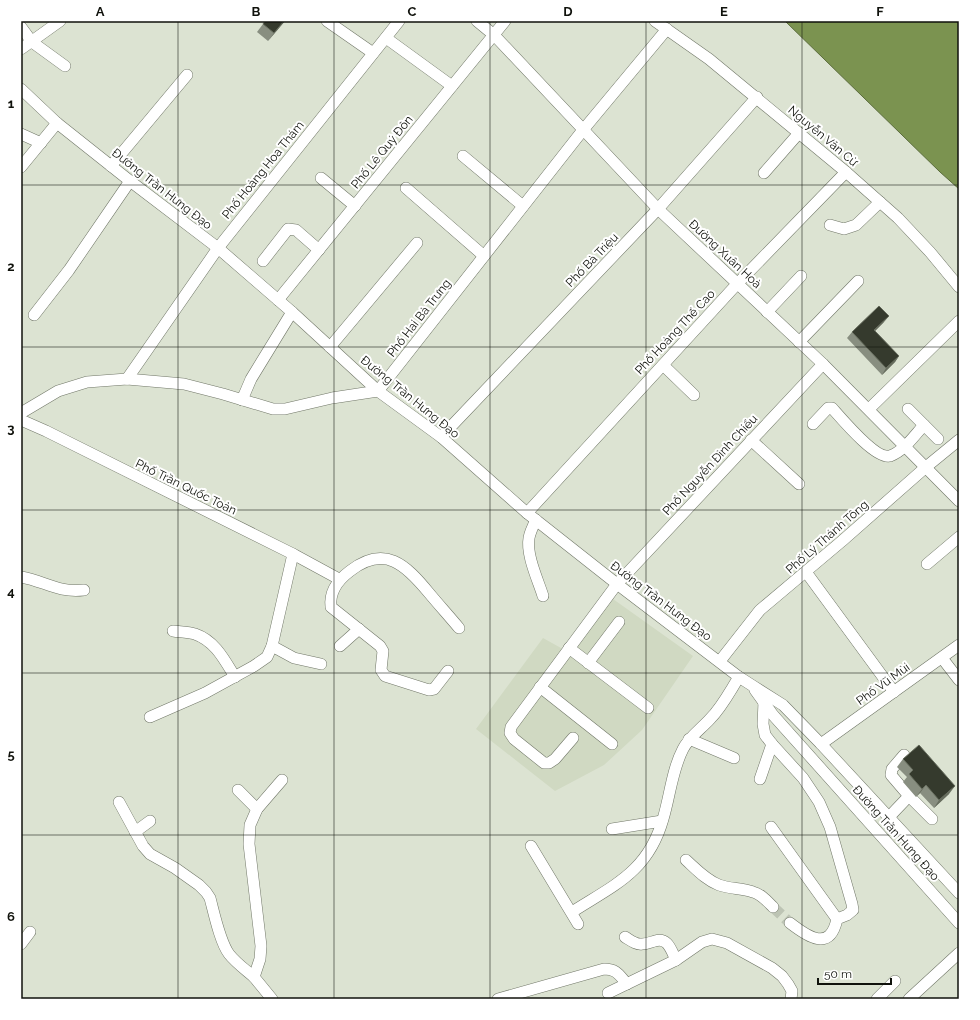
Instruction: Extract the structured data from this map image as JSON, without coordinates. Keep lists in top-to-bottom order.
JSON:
{
  "streets": {
    "street": [
      "Nguyễn Văn Cừ",
      "Phố Lê Quý Đôn",
      "Phố Hoàng Hoa Thám",
      "Đường Trần Hưng Đạo",
      "Đường Xuân Hoà",
      "Phố Bà Triệu",
      "Phố Hai Bà Trưng",
      "Phố Hoàng Thế Cao",
      "Phố Nguyễn Đình Chiểu",
      "Phố Trần Quốc Toản",
      "Phố Lý Thánh Tông",
      "Phố Vũ Mùi"
    ]
  },
  "crossings": [
    ["Nguyễn Văn Cừ", "Phố Bà Triệu"],
    ["Nguyễn Văn Cừ", "Phố Hai Bà Trưng"],
    ["Nguyễn Văn Cừ", "Phố Hoàng Thế Cao"],
    ["Phố Lê Quý Đôn", "Đường Trần Hưng Đạo"],
    ["Phố Lê Quý Đôn", "Đường Xuân Hoà"],
    ["Phố Hoàng Hoa Thám", "Đường Trần Hưng Đạo"],
    ["Đường Trần Hưng Đạo", "Phố Bà Triệu"],
    ["Đường Trần Hưng Đạo", "Phố Hai Bà Trưng"],
    ["Đường Trần Hưng Đạo", "Phố Hoàng Thế Cao"],
    ["Đường Trần Hưng Đạo", "Phố Nguyễn Đình Chiểu"],
    ["Đường Trần Hưng Đạo", "Phố Lý Thánh Tông"],
    ["Đường Trần Hưng Đạo", "Phố Vũ Mùi"],
    ["Đường Xuân Hoà", "Phố Bà Triệu"],
    ["Đường Xuân Hoà", "Phố Hai Bà Trưng"],
    ["Đường Xuân Hoà", "Phố Hoàng Thế Cao"],
    ["Đường Xuân Hoà", "Phố Nguyễn Đình Chiểu"],
    ["Đường Xuân Hoà", "Phố Lý Thánh Tông"]
  ],
  "scale_bar": "50 m",
  "grid": {
    "columns": [
      "A",
      "B",
      "C",
      "D",
      "E",
      "F"
    ],
    "rows": [
      "1",
      "2",
      "3",
      "4",
      "5",
      "6"
    ]
  }
}
